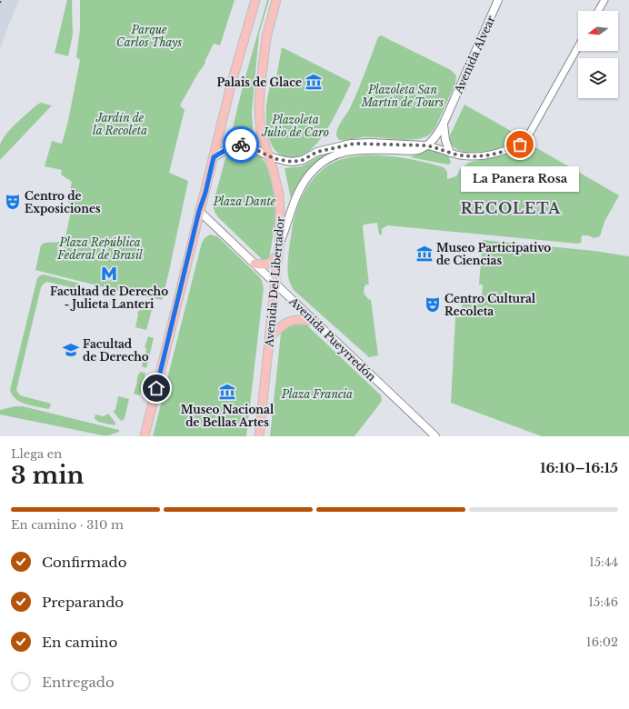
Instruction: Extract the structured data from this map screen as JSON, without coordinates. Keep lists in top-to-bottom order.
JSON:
{
  "streets": {
    "main road": ["Avenida Alvear", "Avenida Del Libertador", "Avenida Pueyrredón"]
  },
  "crossings": [
    ["Avenida Alvear", "Avenida Del Libertador"],
    ["Avenida Del Libertador", "Avenida Pueyrredón"]
  ],
  "districts": ["RECOLETA"],
  "parks": [
    "Parque Carlos Thays",
    "Plazoleta San Martín de Tours",
    "Jardín de la Recoleta",
    "Plazoleta Julio de Caro",
    "Plaza Dante",
    "Plaza República Federal de Brasil",
    "Plaza Francia"
  ],
  "places": {
    "museum": ["Palais de Glace", "Museo Participativo de Ciencias", "Museo Nacional de Bellas Artes"],
    "other": ["La Panera Rosa"],
    "theatre": ["Centro de Exposiciones", "Centro Cultural Recoleta"],
    "metro station": ["Facultad de Derecho - Julieta Lanteri"],
    "school or university": ["Facultad de Derecho"]
  },
  "north": "left",
  "page": {
    "bubble": "La Panera Rosa",
    "heading": ["3 min", "Llega en", "16:10–16:15"],
    "bar": "En camino · 310 m",
    "list": [
      ["Confirmado", "15:44"],
      ["Preparando", "15:46"],
      ["En camino", "16:02"],
      "Entregado"
    ]
  }
}
